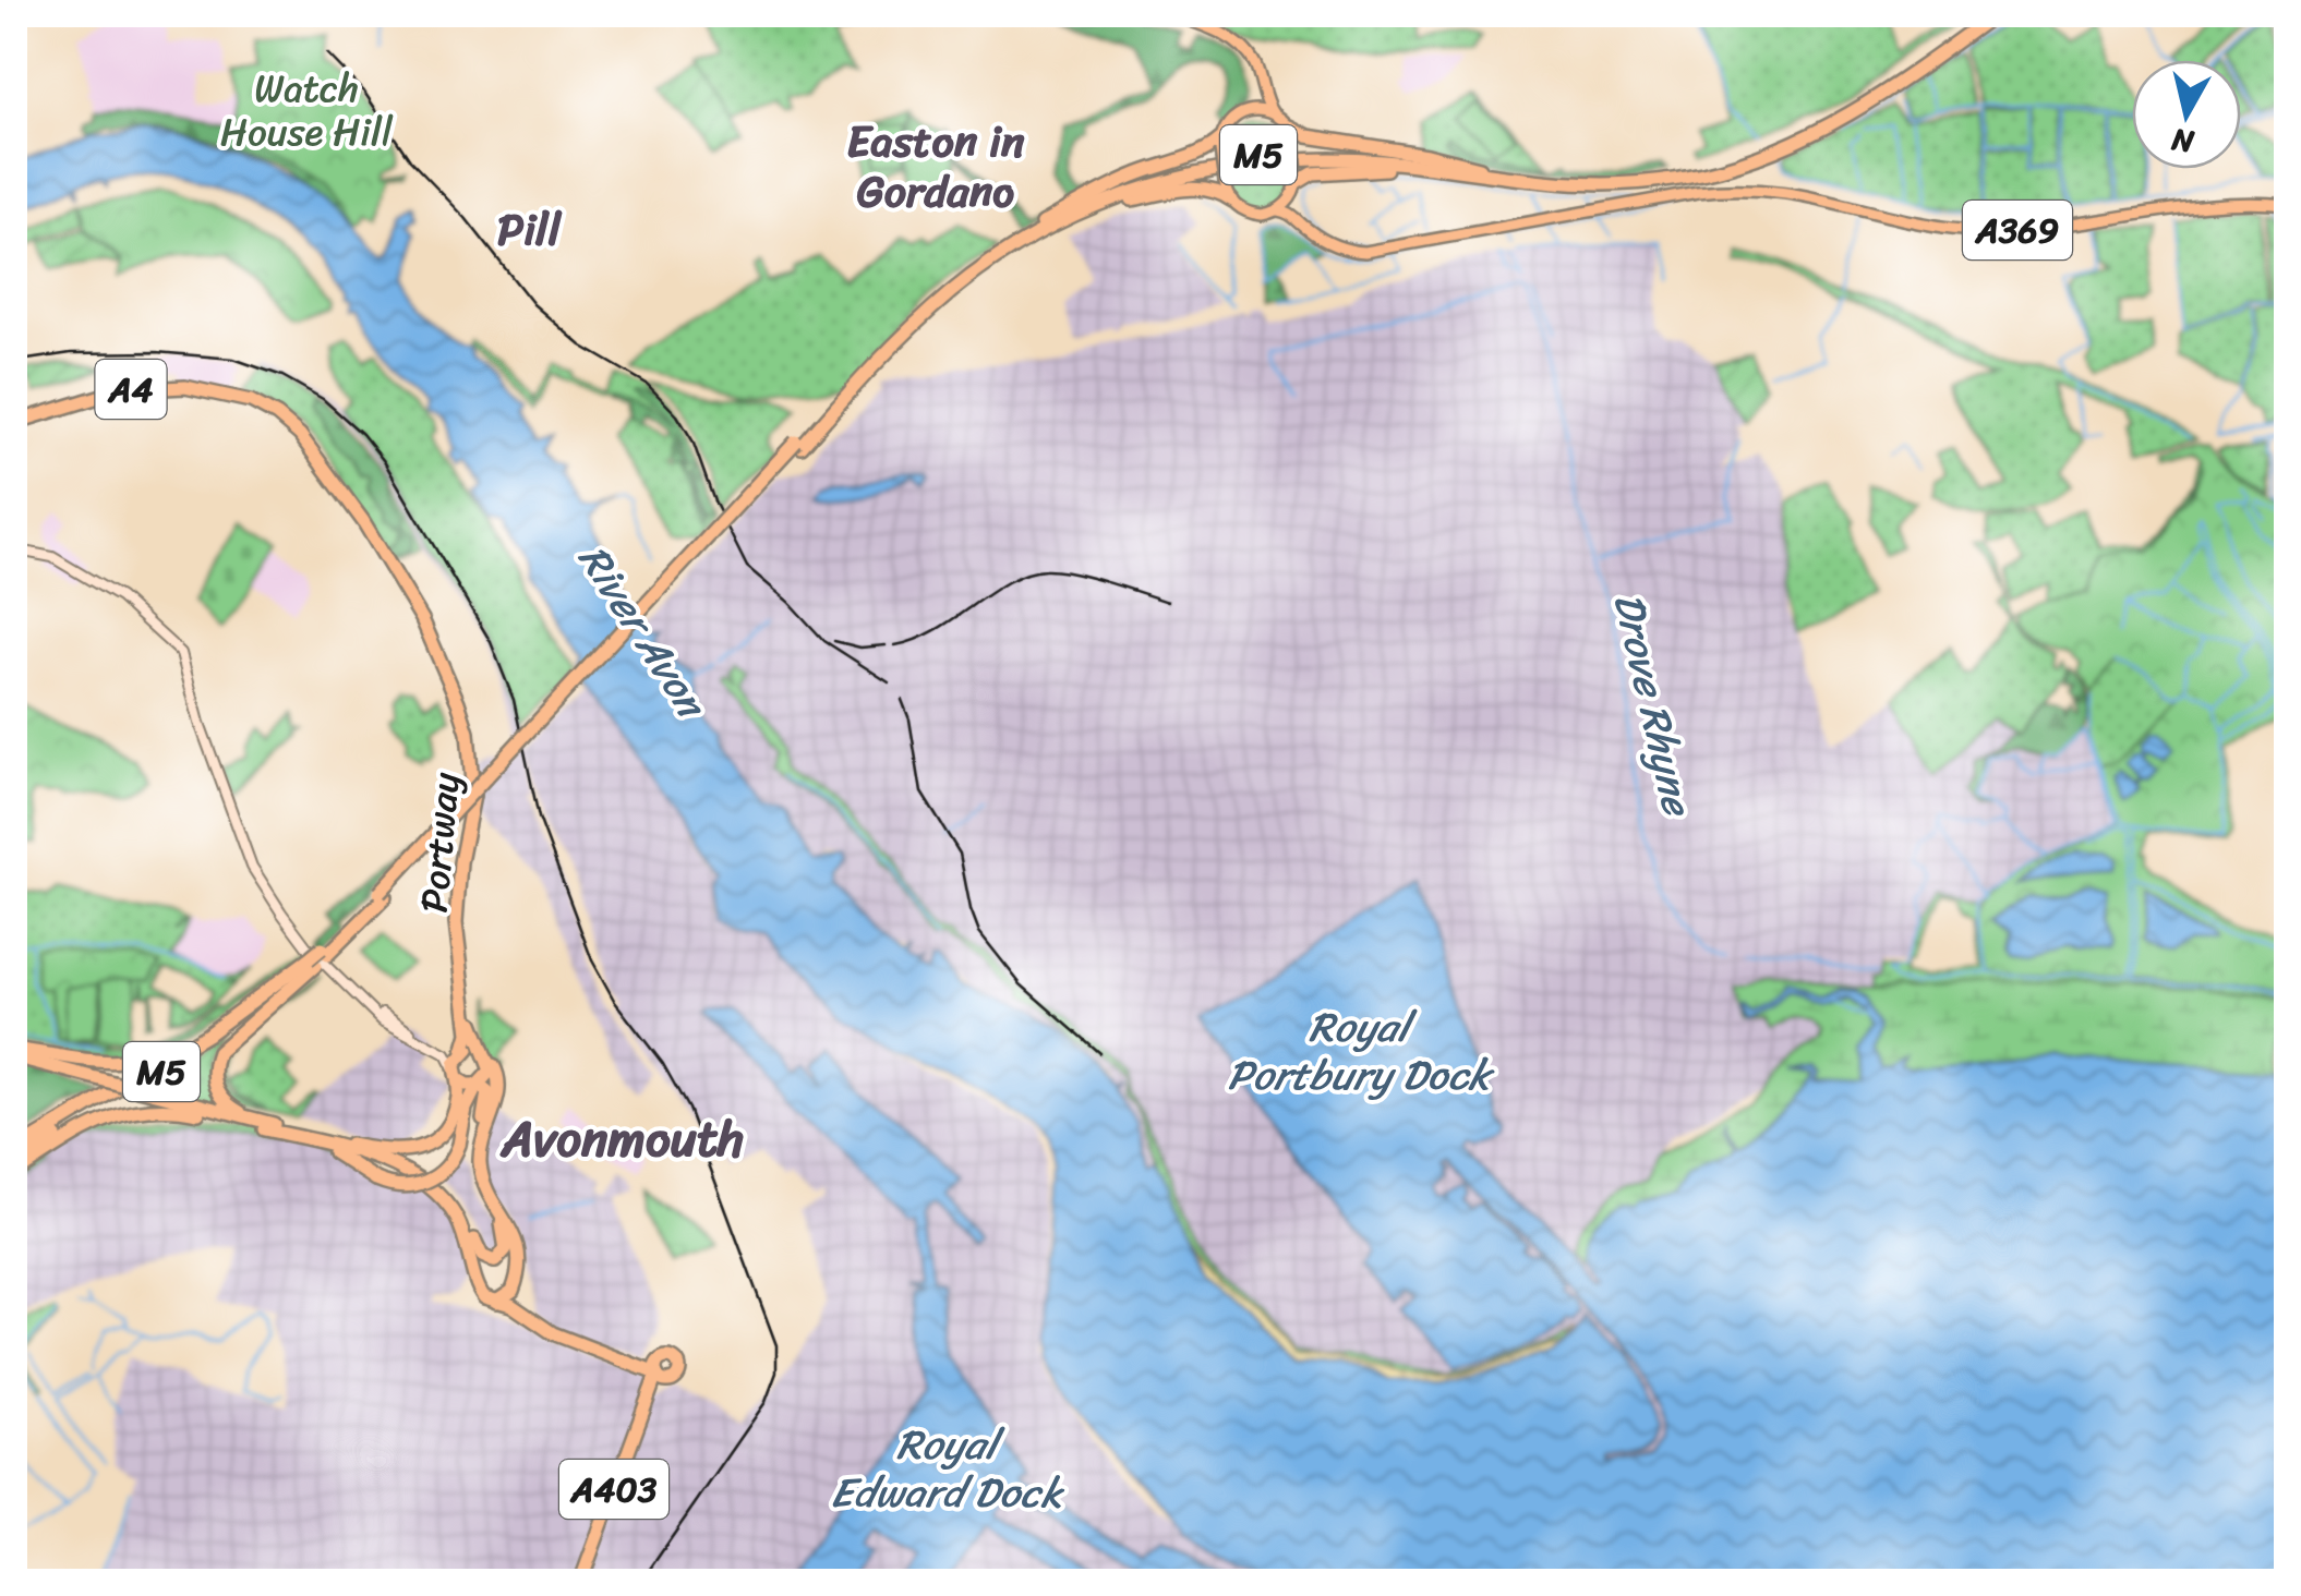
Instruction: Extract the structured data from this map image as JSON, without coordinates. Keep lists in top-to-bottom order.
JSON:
{
  "streets": {
    "highway": [
      "M5",
      "A4",
      "Portway",
      "A403"
    ],
    "main road": ["A369"]
  },
  "crossings": [
    ["M5", "A4"],
    ["M5", "Portway"],
    ["A4", "Portway"],
    ["A4", "A403"]
  ],
  "districts": ["Easton in Gordano", "Pill", "Avonmouth"],
  "water": [
    "River Avon",
    "Drove Rhyne",
    "Royal Portbury Dock",
    "Royal Edward Dock"
  ],
  "parks": ["Watch House Hill"],
  "north": "bottom"
}
